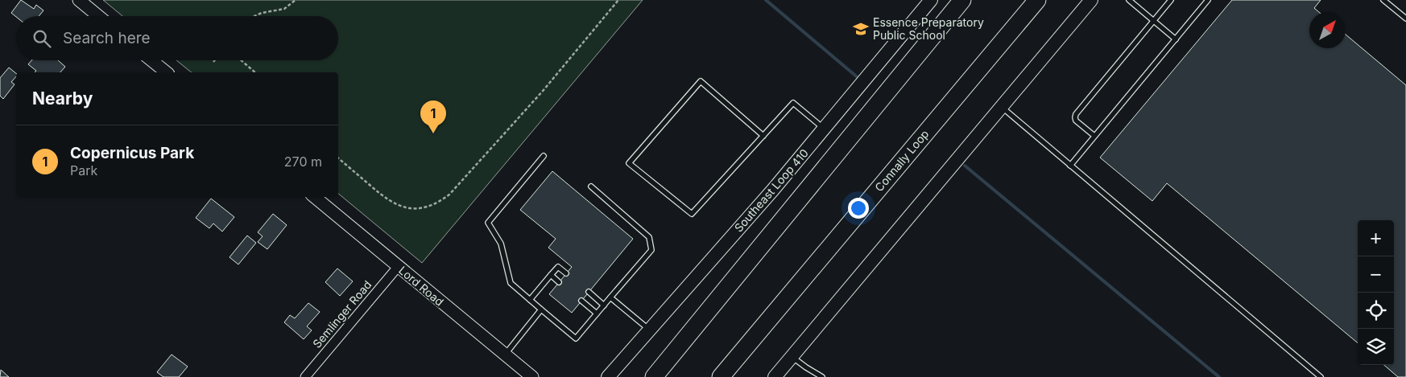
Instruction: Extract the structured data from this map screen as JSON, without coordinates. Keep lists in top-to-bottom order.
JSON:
{
  "streets": {
    "highway": ["Connally Loop"],
    "main road": ["Southeast Loop 410"],
    "street": ["Lord Road", "Semlinger Road"]
  },
  "crossings": [
    ["Lord Road", "Semlinger Road"]
  ],
  "places": {
    "school or university": ["Essence Preparatory Public School"]
  },
  "north": "top right",
  "page": {
    "search": "Search here",
    "heading": "Nearby",
    "pins": "1",
    "list": [
      {
        "mark": "1",
        "name": "Copernicus Park",
        "note": "Park",
        "value": "270 m"
      }
    ],
    "map_buttons": ["+", "−"]
  }
}
